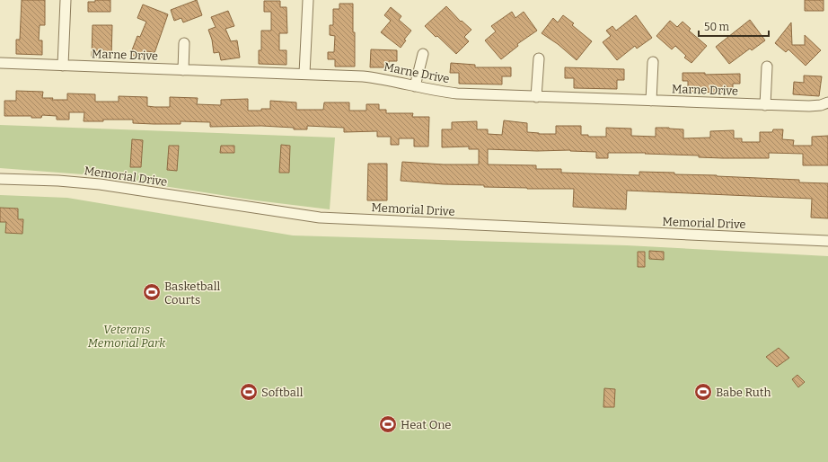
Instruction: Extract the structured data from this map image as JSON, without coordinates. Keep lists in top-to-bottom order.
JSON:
{
  "streets": {
    "street": ["Marne Drive", "Memorial Drive"]
  },
  "parks": ["Veterans Memorial Park"],
  "places": {
    "sports": [
      "Basketball Courts",
      "Softball",
      "Babe Ruth",
      "Heat One"
    ]
  },
  "scale_bar": "50 m"
}
